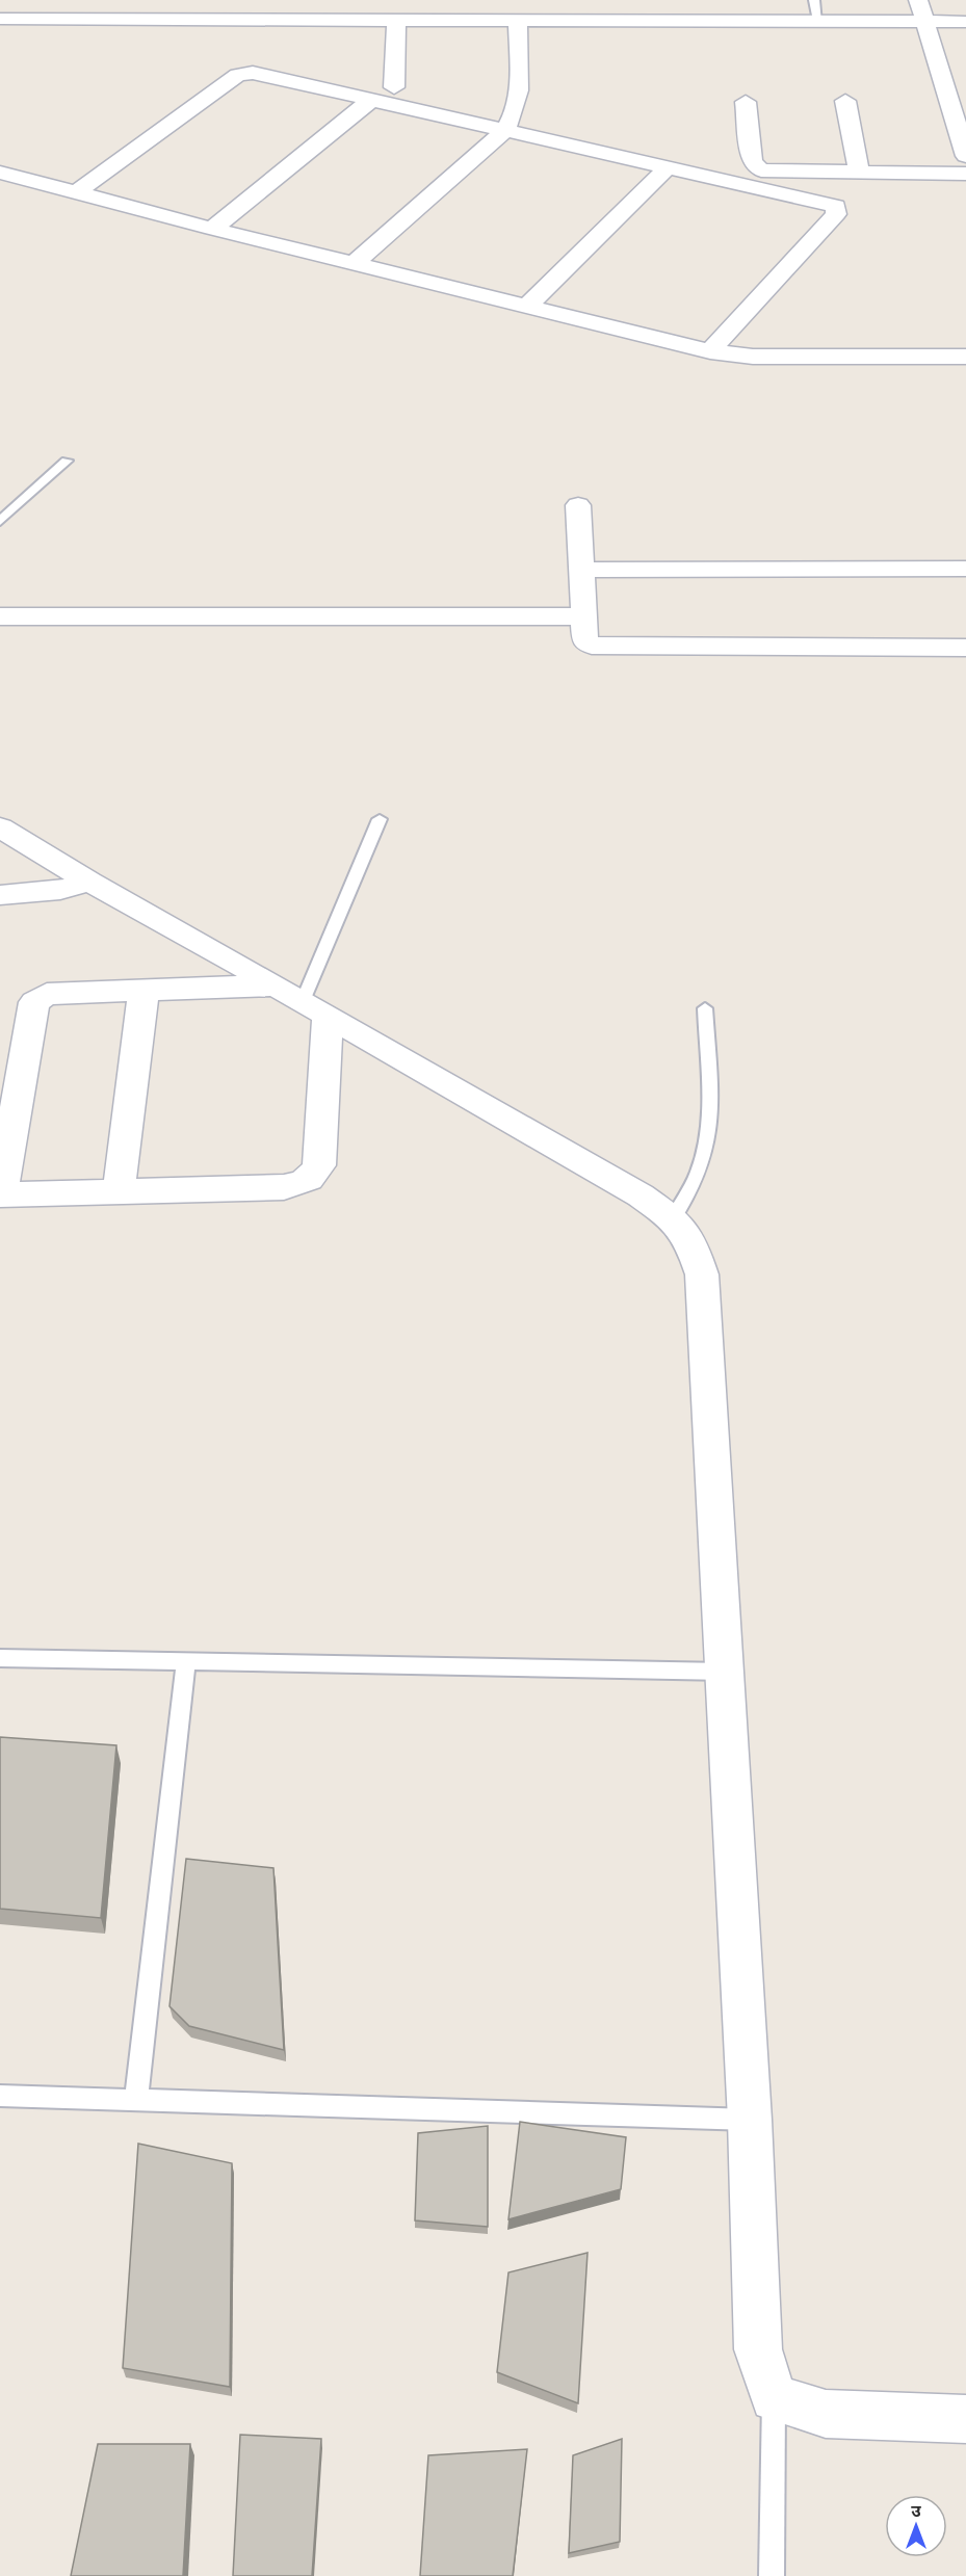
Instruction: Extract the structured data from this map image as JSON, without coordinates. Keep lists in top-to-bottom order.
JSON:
{
  "north": "top"
}
